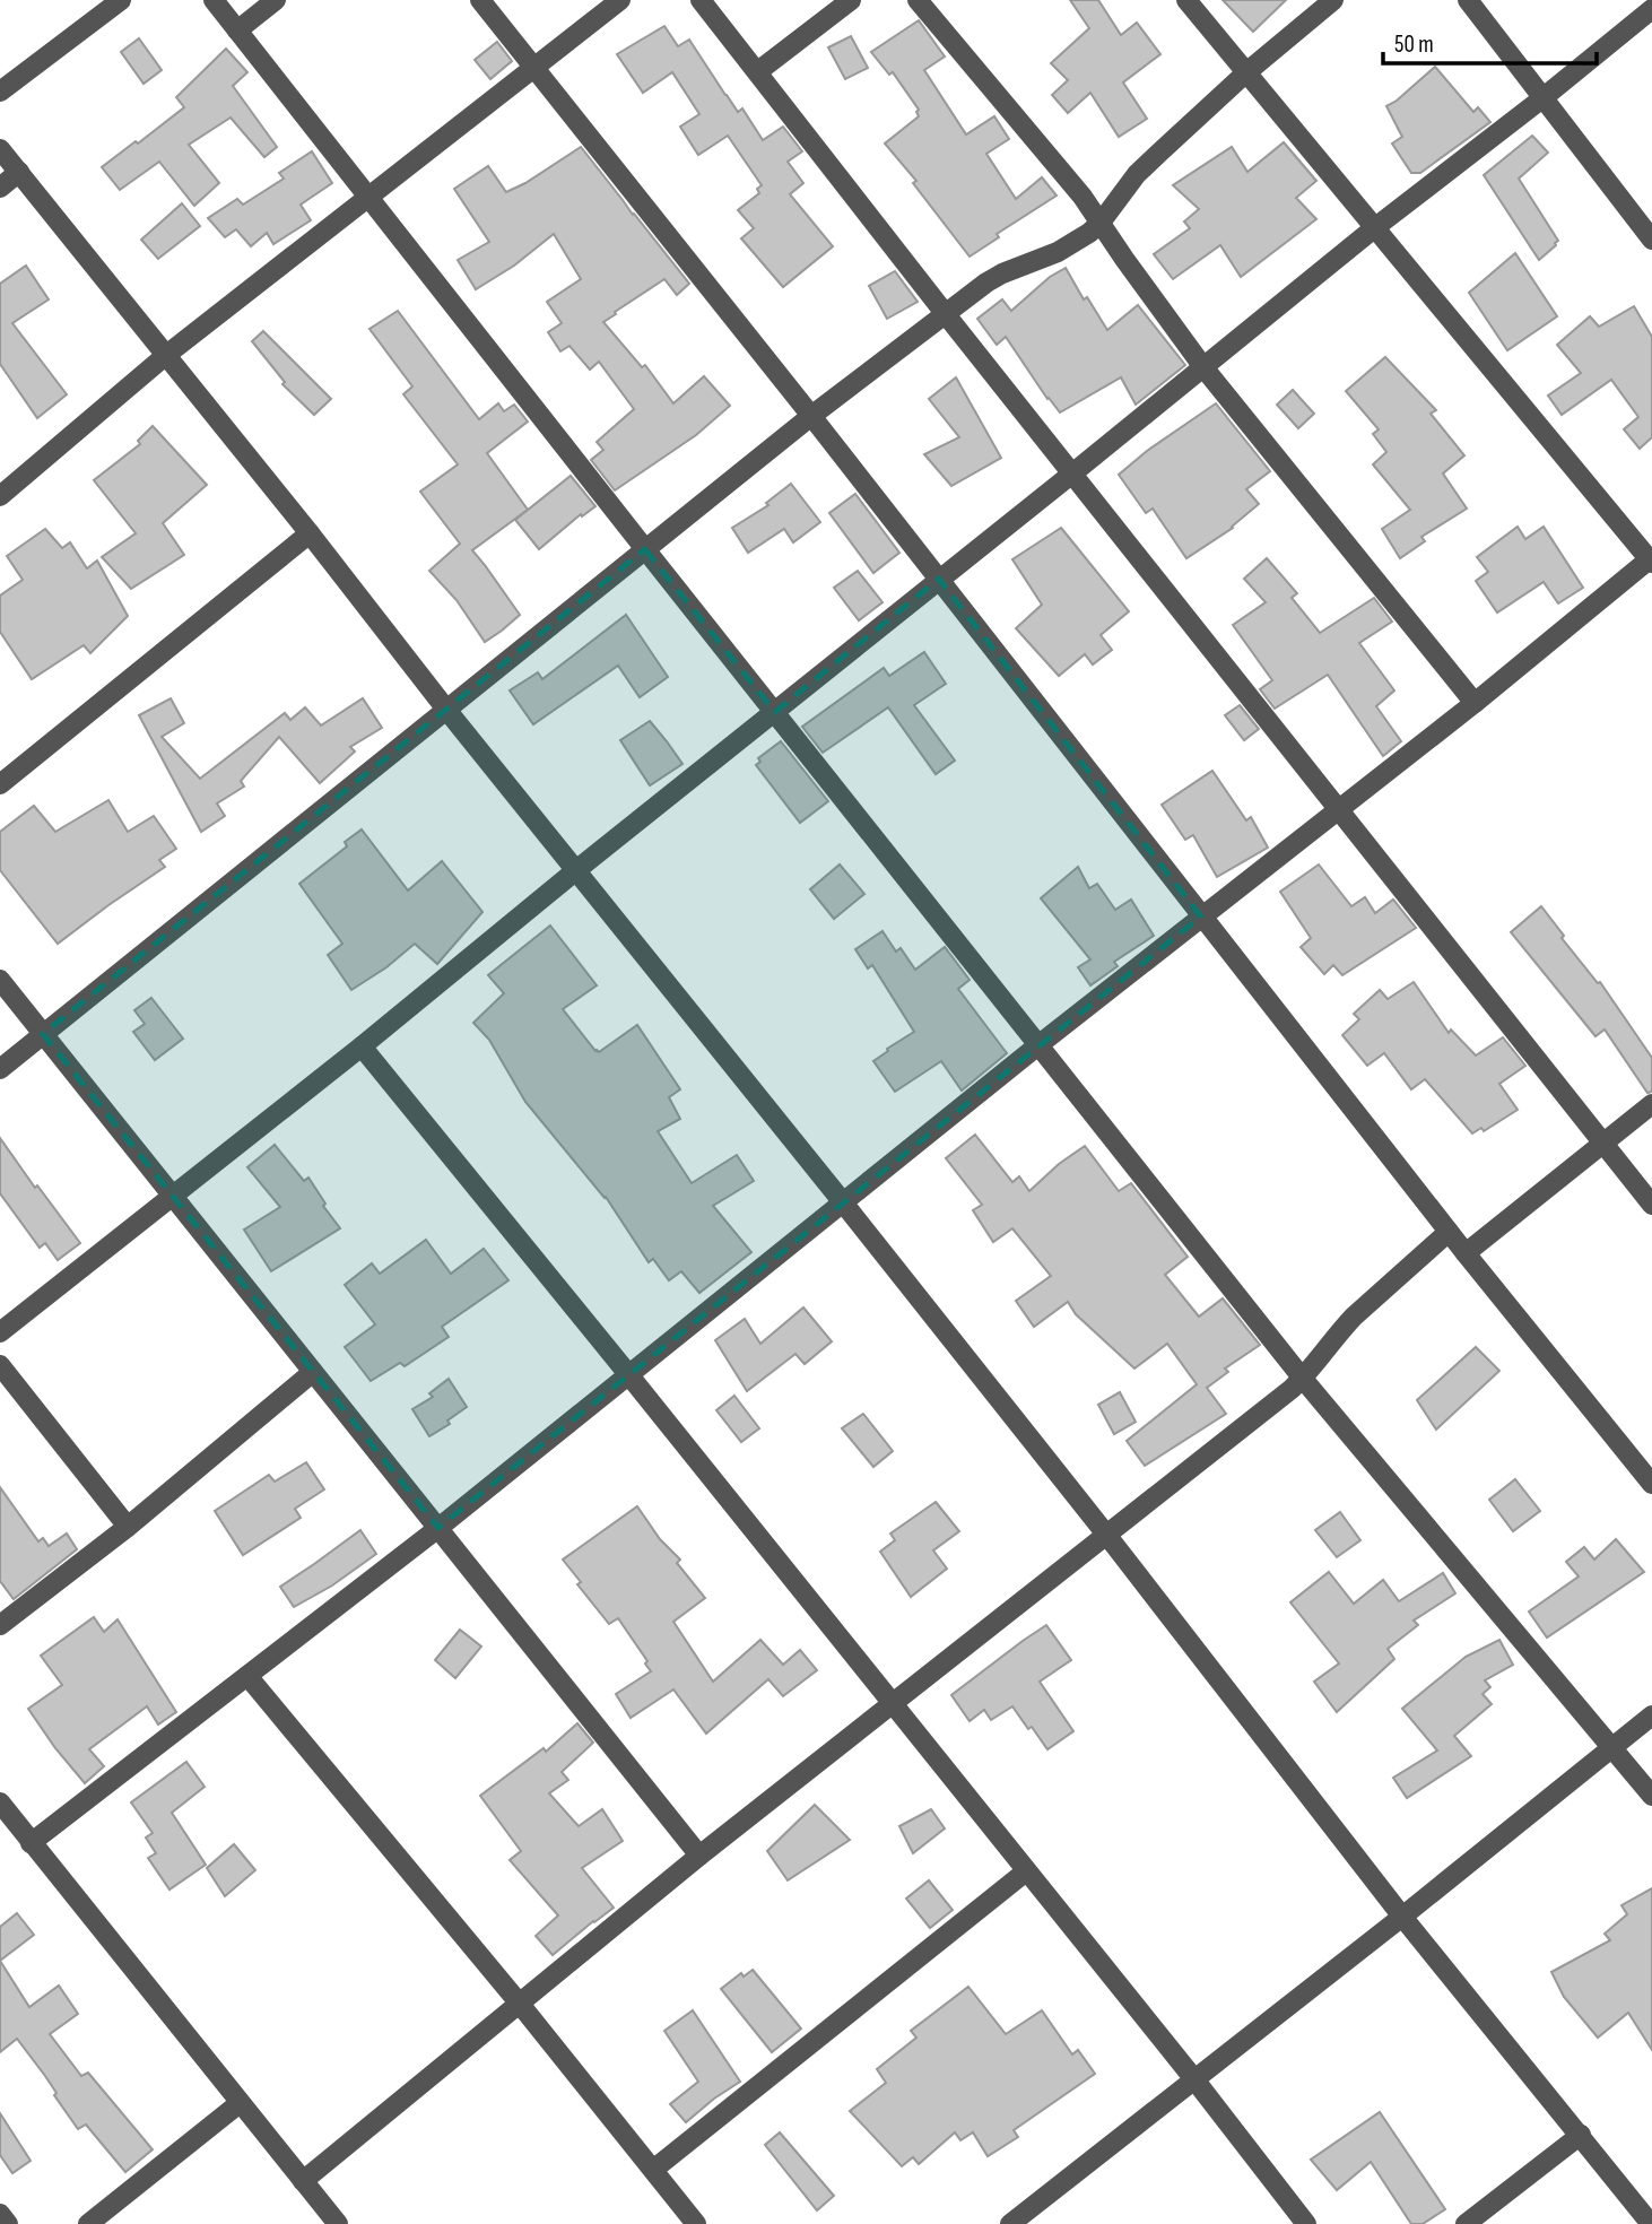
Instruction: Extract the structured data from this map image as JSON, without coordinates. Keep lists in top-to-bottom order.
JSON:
{
  "scale_bar": "50 m"
}
